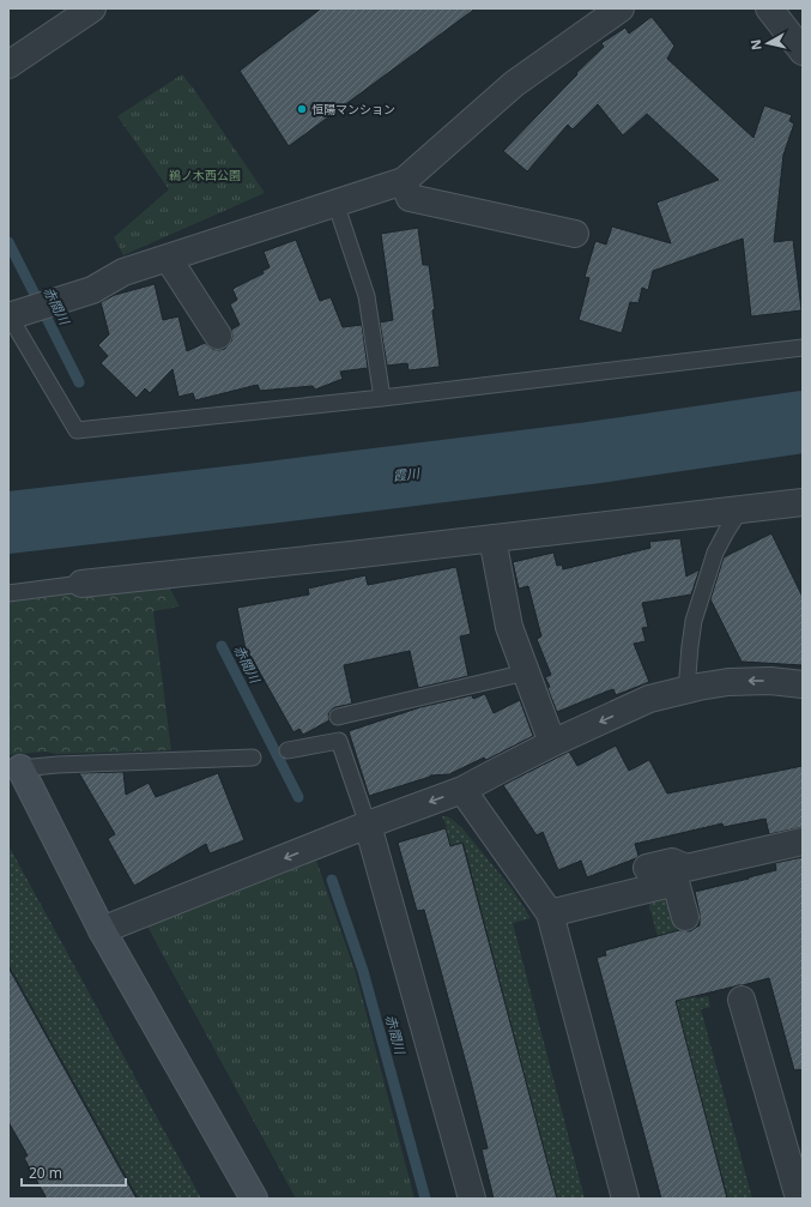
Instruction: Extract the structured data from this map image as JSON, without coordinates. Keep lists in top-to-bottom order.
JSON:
{
  "water": ["赤間川", "霞川"],
  "parks": ["鵜ノ木西公園"],
  "places": ["恒陽マンション"],
  "scale_bar": "20 m",
  "north": "left"
}
